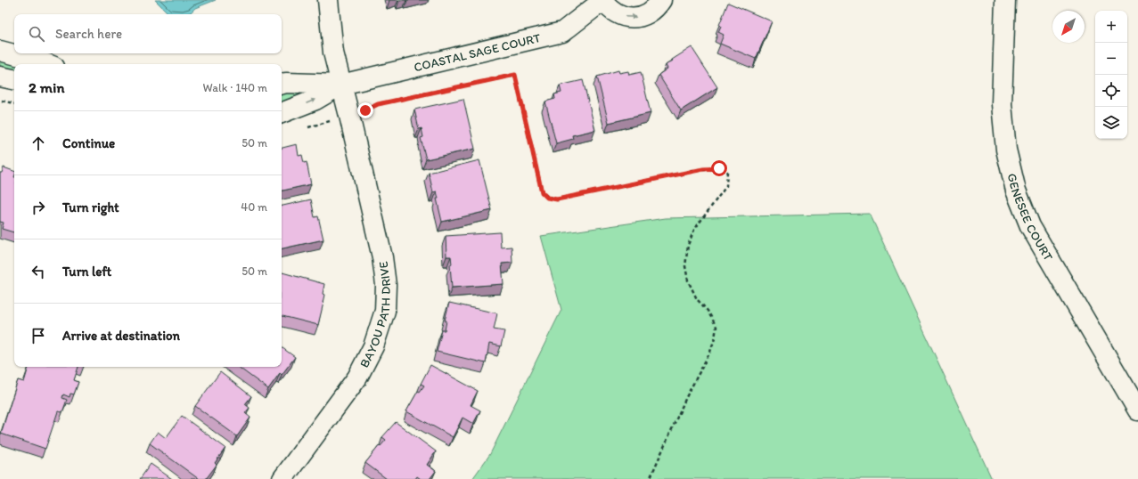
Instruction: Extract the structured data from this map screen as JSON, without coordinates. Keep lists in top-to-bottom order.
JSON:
{
  "streets": {
    "street": ["COASTAL SAGE COURT", "GENESEE COURT", "BAYOU PATH DRIVE"]
  },
  "crossings": [
    ["COASTAL SAGE COURT", "BAYOU PATH DRIVE"]
  ],
  "north": "bottom left",
  "page": {
    "map_buttons": ["+", "−"],
    "search": "Search here",
    "heading": ["2 min", "Walk · 140 m"],
    "list": [
      ["Continue", "50 m"],
      ["Turn right", "40 m"],
      ["Turn left", "50 m"],
      "Arrive at destination"
    ]
  }
}
